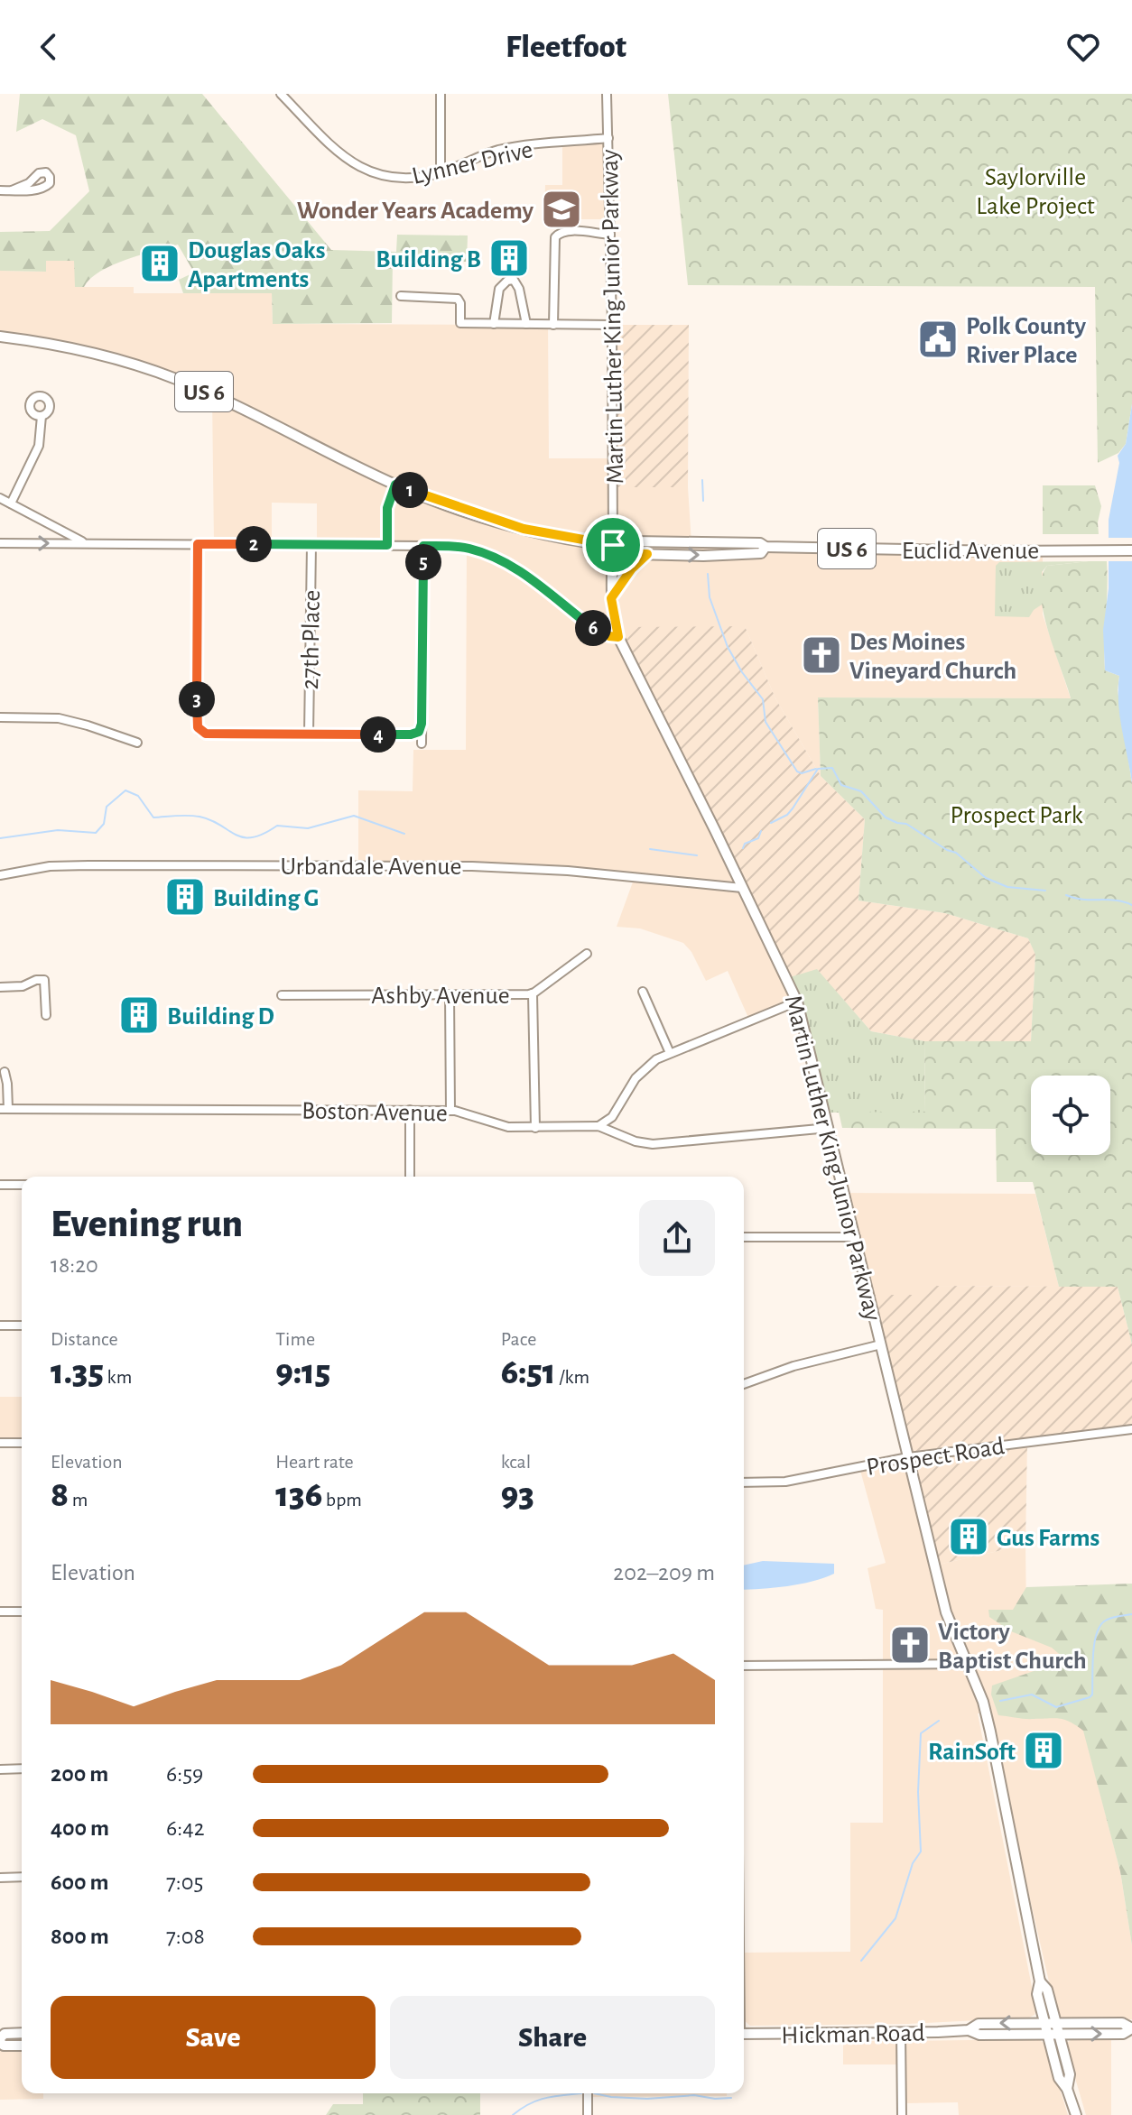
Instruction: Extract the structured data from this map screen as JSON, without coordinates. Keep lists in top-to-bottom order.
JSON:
{
  "streets": {
    "main road": [
      "Martin Luther King Junior Parkway",
      "US 6",
      "Euclid Avenue",
      "Hickman Road"
    ],
    "street": [
      "Lynner Drive",
      "27th Place",
      "Urbandale Avenue",
      "Ashby Avenue",
      "Boston Avenue",
      "Prospect Road"
    ]
  },
  "crossings": [
    ["Lynner Drive", "Martin Luther King Junior Parkway"],
    ["Martin Luther King Junior Parkway", "US 6"],
    ["Martin Luther King Junior Parkway", "Euclid Avenue"],
    ["Martin Luther King Junior Parkway", "Urbandale Avenue"],
    ["Martin Luther King Junior Parkway", "Boston Avenue"],
    ["Martin Luther King Junior Parkway", "Prospect Road"],
    ["Martin Luther King Junior Parkway", "Hickman Road"],
    ["US 6", "Euclid Avenue"]
  ],
  "parks": ["Saylorville Lake Project", "Prospect Park"],
  "places": {
    "school or university": ["Wonder Years Academy"],
    "building": [
      "Building B",
      "Douglas Oaks Apartments",
      "Building G",
      "Building D",
      "Gus Farms",
      "RainSoft"
    ],
    "public building": ["Polk County River Place"],
    "church": ["Des Moines Vineyard Church", "Victory Baptist Church"]
  },
  "page": {
    "header": "Fleetfoot",
    "pins": [
      "1",
      "2",
      "5",
      "6",
      "3",
      "4"
    ],
    "heading": ["Evening run", "18:20"],
    "stats": [
      ["Distance", "1.35 km"],
      ["Time", "9:15"],
      ["Pace", "6:51 /km"],
      ["Elevation", "8 m"],
      ["Heart rate", "136 bpm"],
      ["kcal", "93"]
    ],
    "chart": ["Elevation", "202–209 m"],
    "list": [
      {
        "name": "200 m",
        "note": "6:59"
      },
      {
        "name": "400 m",
        "note": "6:42"
      },
      {
        "name": "600 m",
        "note": "7:05"
      },
      {
        "name": "800 m",
        "note": "7:08"
      }
    ],
    "buttons": ["Save", "Share"]
  }
}
